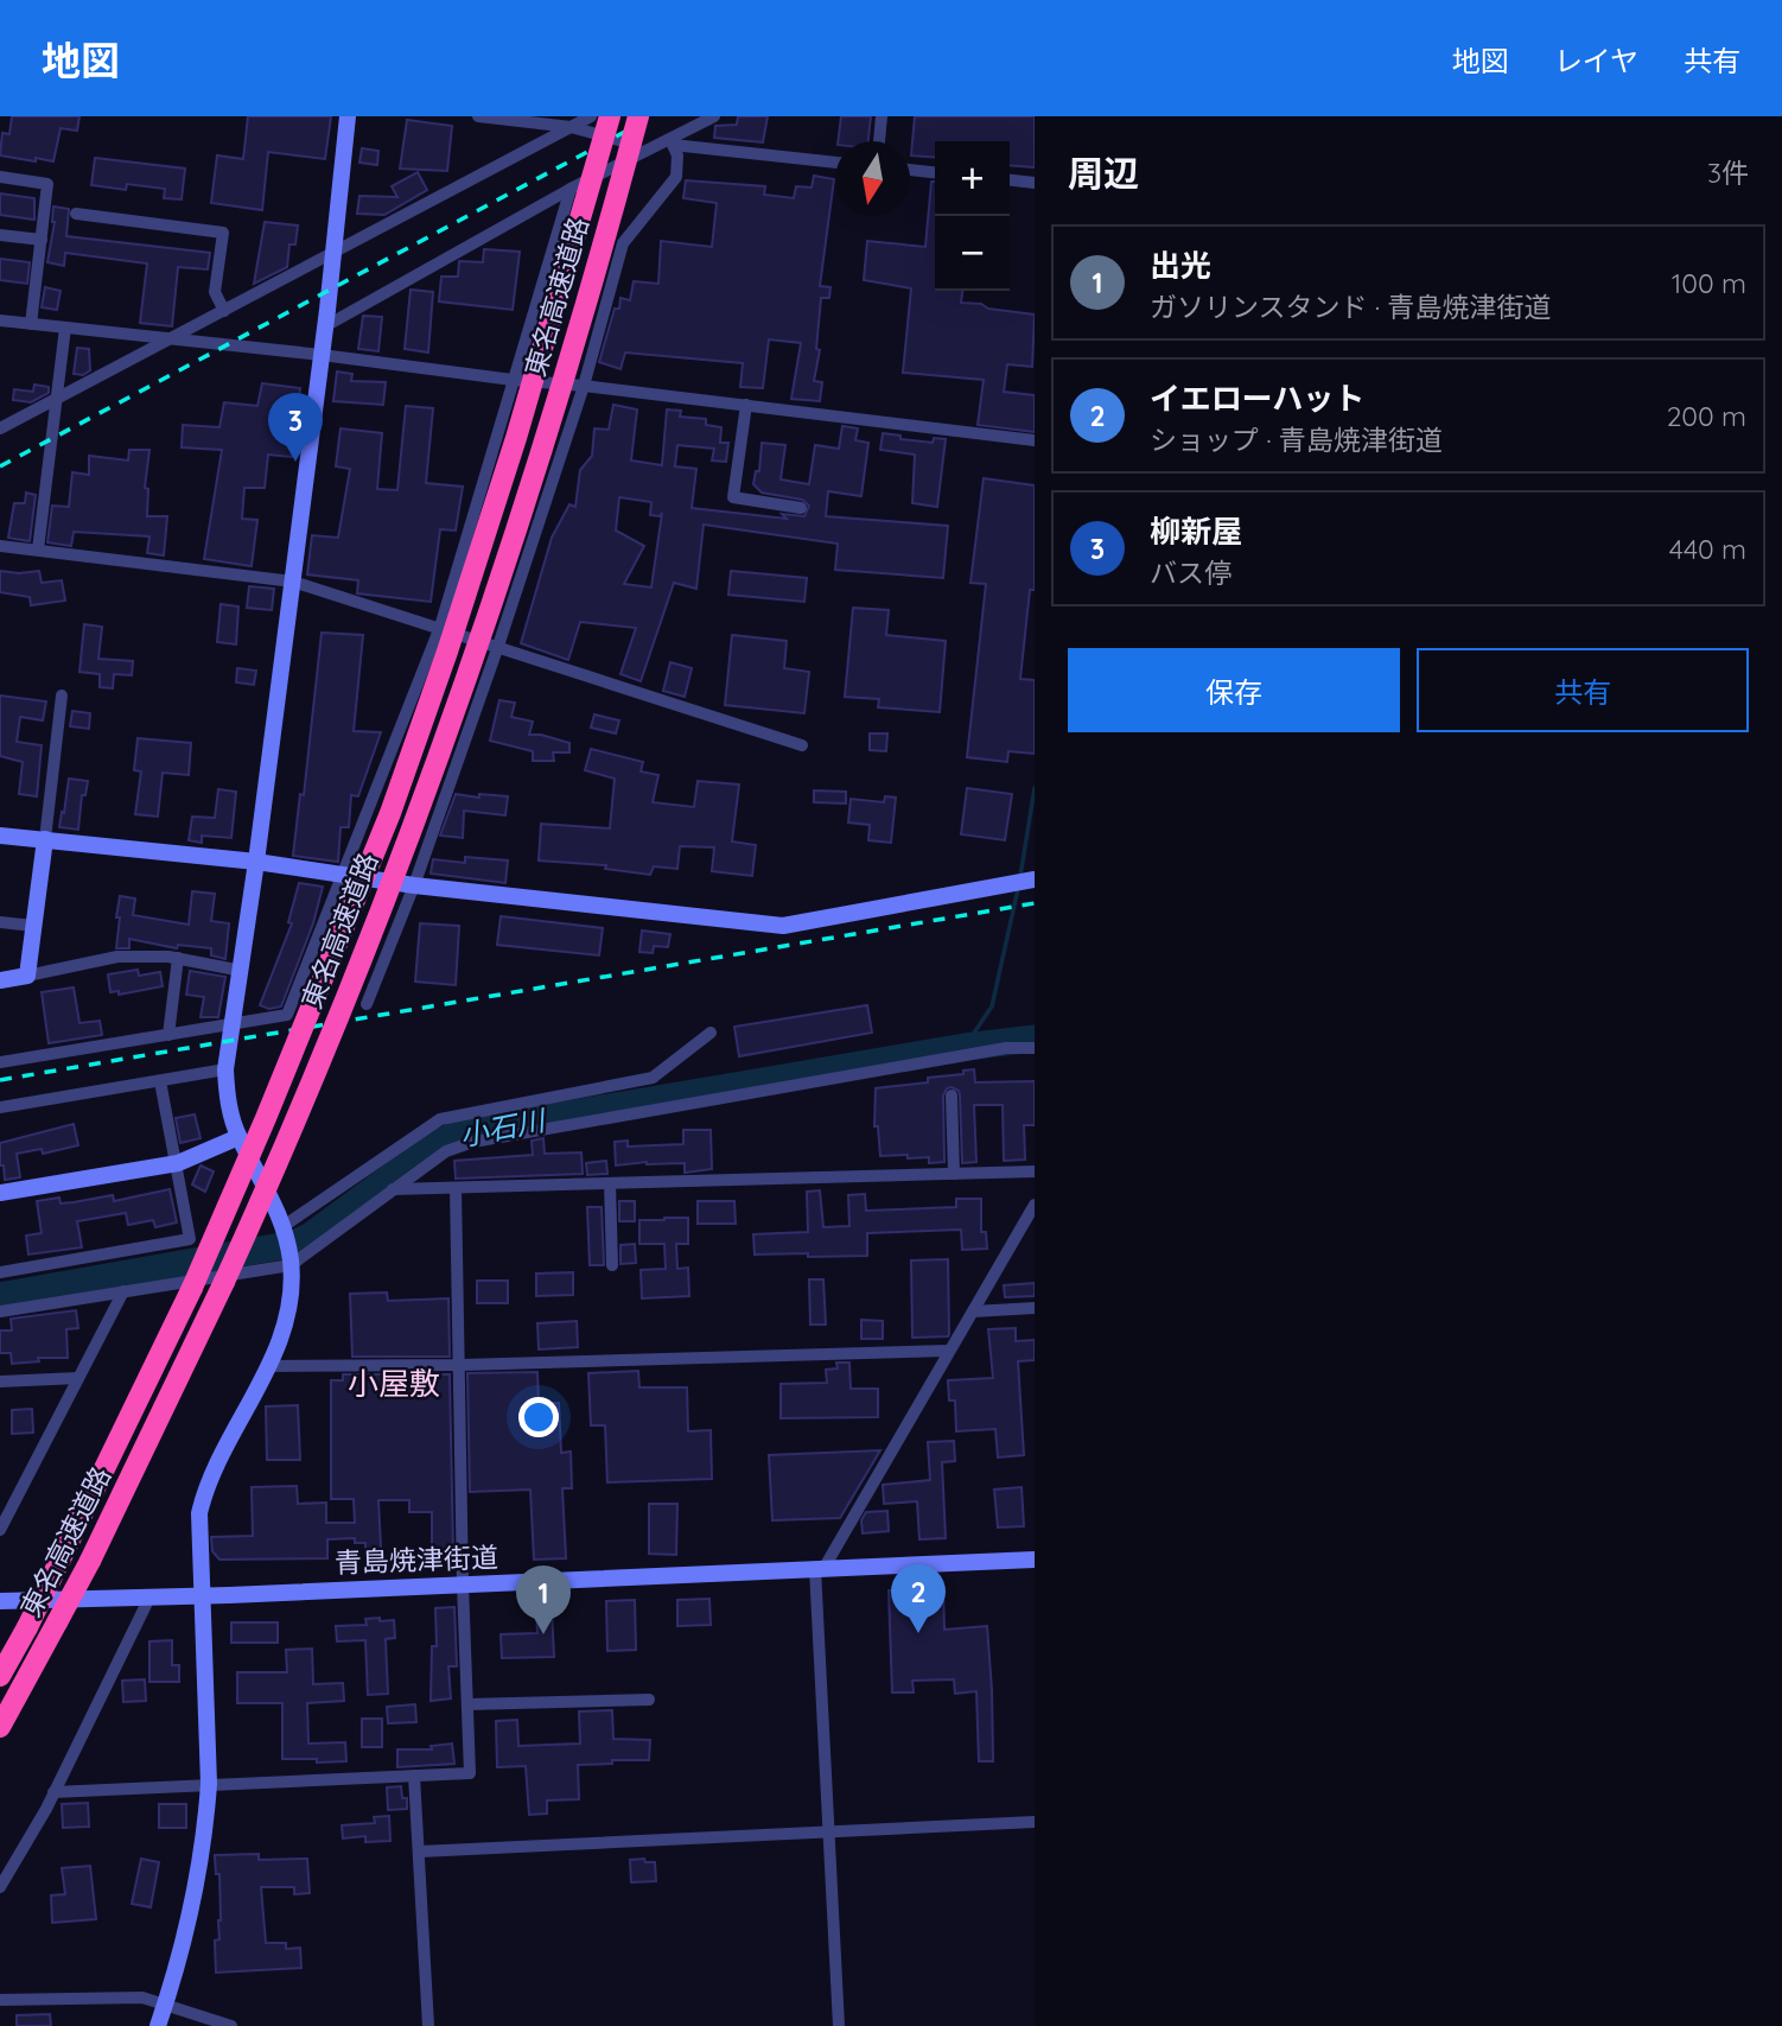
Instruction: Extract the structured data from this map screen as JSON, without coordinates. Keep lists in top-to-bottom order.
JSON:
{
  "streets": {
    "highway": ["東名高速道路"],
    "street": ["青島焼津街道"]
  },
  "districts": ["小屋敷"],
  "water": ["小石川"],
  "north": "bottom",
  "page": {
    "header": "地図",
    "nav": ["地図", "レイヤ", "共有"],
    "heading": ["周辺", "3件"],
    "map_buttons": ["+", "−"],
    "list": [
      {
        "mark": "1",
        "name": "出光",
        "note": "ガソリンスタンド · 青島焼津街道",
        "value": "100 m"
      },
      {
        "mark": "2",
        "name": "イエローハット",
        "note": "ショップ · 青島焼津街道",
        "value": "200 m"
      },
      {
        "mark": "3",
        "name": "柳新屋",
        "note": "バス停",
        "value": "440 m"
      }
    ],
    "pins": ["3", "2", "1"],
    "buttons": ["保存", "共有"]
  }
}
